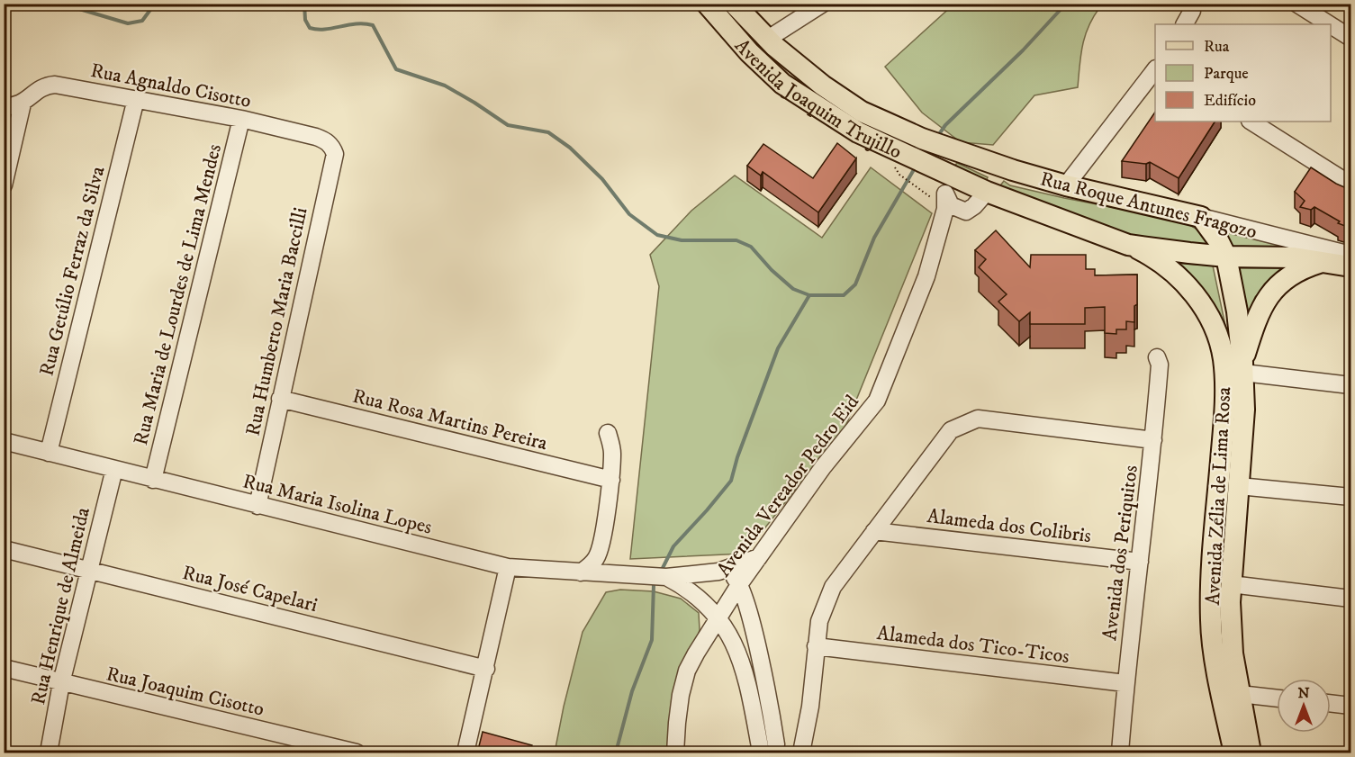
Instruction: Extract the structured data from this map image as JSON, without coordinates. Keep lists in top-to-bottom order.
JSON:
{
  "streets": {
    "main road": ["Avenida Joaquim Trujillo", "Rua Roque Antunes Fragozo", "Avenida Zélia de Lima Rosa"],
    "street": [
      "Rua Agnaldo Cisotto",
      "Rua Getúlio Ferraz da Silva",
      "Rua Maria de Lourdes de Lima Mendes",
      "Rua Humberto Maria Baccilli",
      "Rua Rosa Martins Pereira",
      "Avenida Vereador Pedro Eid",
      "Rua Maria Isolina Lopes",
      "Alameda dos Colibris",
      "Avenida dos Periquitos",
      "Rua José Capelari",
      "Rua Henrique de Almeida",
      "Alameda dos Tico-Ticos",
      "Rua Joaquim Cisotto"
    ]
  },
  "crossings": [
    ["Rua Agnaldo Cisotto", "Rua Getúlio Ferraz da Silva"],
    ["Rua Agnaldo Cisotto", "Rua Maria de Lourdes de Lima Mendes"],
    ["Rua Agnaldo Cisotto", "Rua Humberto Maria Baccilli"],
    ["Avenida Joaquim Trujillo", "Rua Roque Antunes Fragozo"],
    ["Avenida Joaquim Trujillo", "Avenida Vereador Pedro Eid"],
    ["Rua Roque Antunes Fragozo", "Avenida Zélia de Lima Rosa"],
    ["Rua Getúlio Ferraz da Silva", "Rua Maria Isolina Lopes"],
    ["Rua Maria de Lourdes de Lima Mendes", "Rua Maria Isolina Lopes"],
    ["Rua Humberto Maria Baccilli", "Rua Rosa Martins Pereira"],
    ["Rua Humberto Maria Baccilli", "Rua Maria Isolina Lopes"],
    ["Avenida Vereador Pedro Eid", "Rua Maria Isolina Lopes"],
    ["Rua Maria Isolina Lopes", "Rua Henrique de Almeida"],
    ["Alameda dos Colibris", "Avenida dos Periquitos"],
    ["Avenida dos Periquitos", "Alameda dos Tico-Ticos"],
    ["Rua José Capelari", "Rua Henrique de Almeida"],
    ["Rua Henrique de Almeida", "Rua Joaquim Cisotto"]
  ],
  "legend": ["Rua", "Parque", "Edifício"],
  "north": "top"
}
